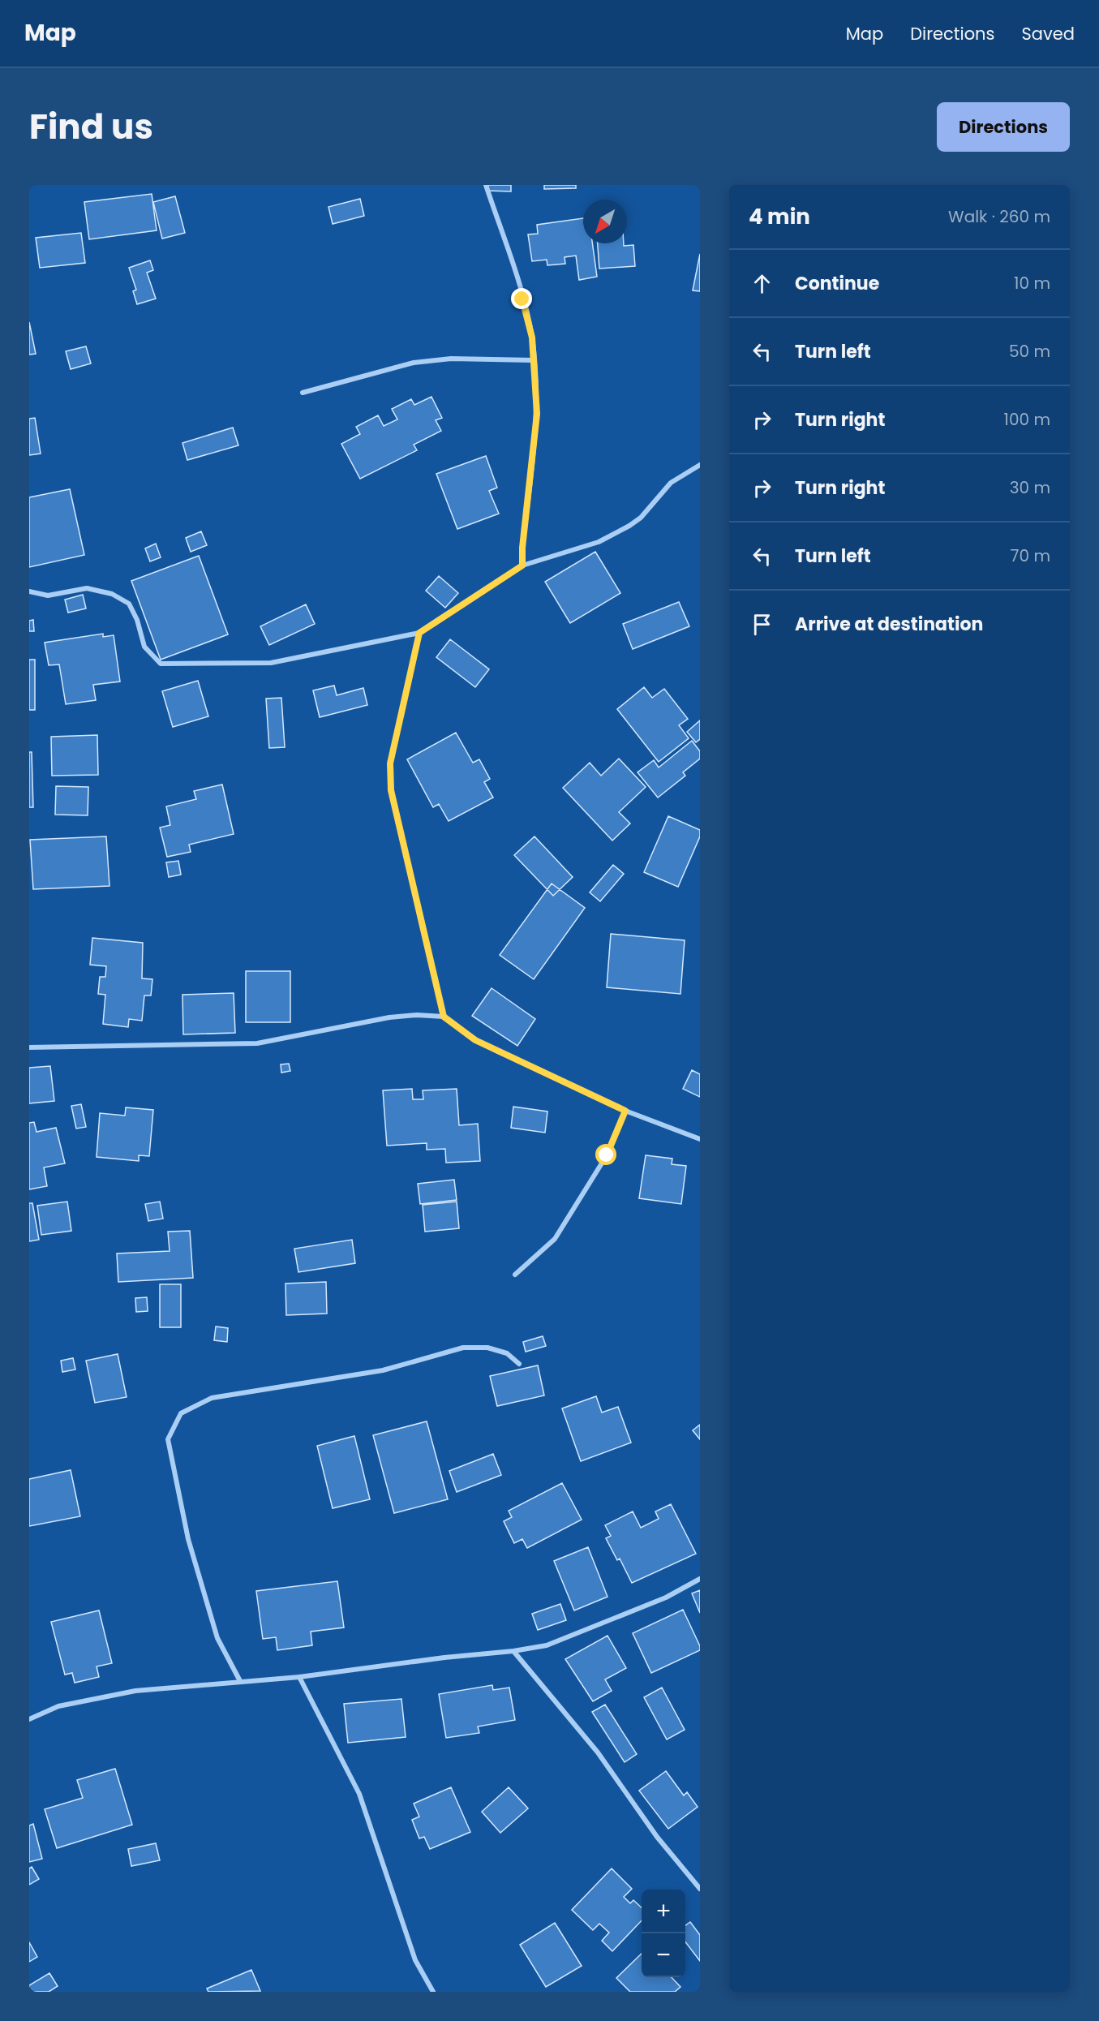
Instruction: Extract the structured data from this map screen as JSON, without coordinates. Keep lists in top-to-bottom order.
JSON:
{
  "north": "bottom left",
  "page": {
    "header": "Map",
    "nav": ["Map", "Directions", "Saved"],
    "title": "Find us",
    "buttons": "Directions",
    "heading": ["4 min", "Walk · 260 m"],
    "list": [
      ["Continue", "10 m"],
      ["Turn left", "50 m"],
      ["Turn right", "100 m"],
      ["Turn right", "30 m"],
      ["Turn left", "70 m"],
      "Arrive at destination"
    ],
    "map_buttons": ["+", "−"]
  }
}
